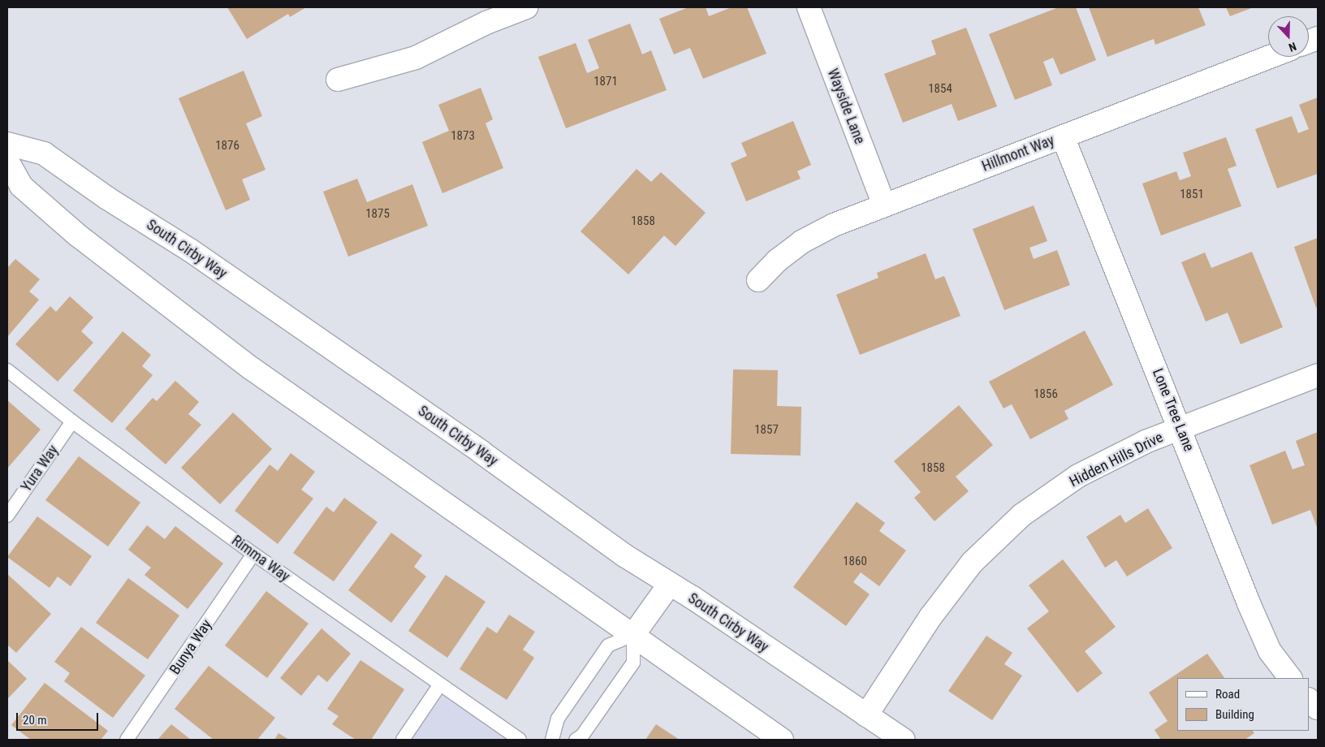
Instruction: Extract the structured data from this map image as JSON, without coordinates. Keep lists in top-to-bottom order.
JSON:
{
  "streets": {
    "street": [
      "Wayside Lane",
      "Hillmont Way",
      "South Cirby Way",
      "Lone Tree Lane",
      "Hidden Hills Drive"
    ],
    "lane": ["Yura Way", "Rimma Way", "Bunya Way"]
  },
  "crossings": [
    ["Wayside Lane", "Hillmont Way"],
    ["Hillmont Way", "Lone Tree Lane"],
    ["South Cirby Way", "Hidden Hills Drive"],
    ["Lone Tree Lane", "Hidden Hills Drive"],
    ["Yura Way", "Rimma Way"],
    ["Rimma Way", "Bunya Way"]
  ],
  "house_numbers": [
    "1871",
    "1854",
    "1873",
    "1876",
    "1851",
    "1875",
    "1858",
    "1856",
    "1857",
    "1858",
    "1860"
  ],
  "legend": ["Road", "Building"],
  "scale_bar": "20 m",
  "north": "bottom"
}
